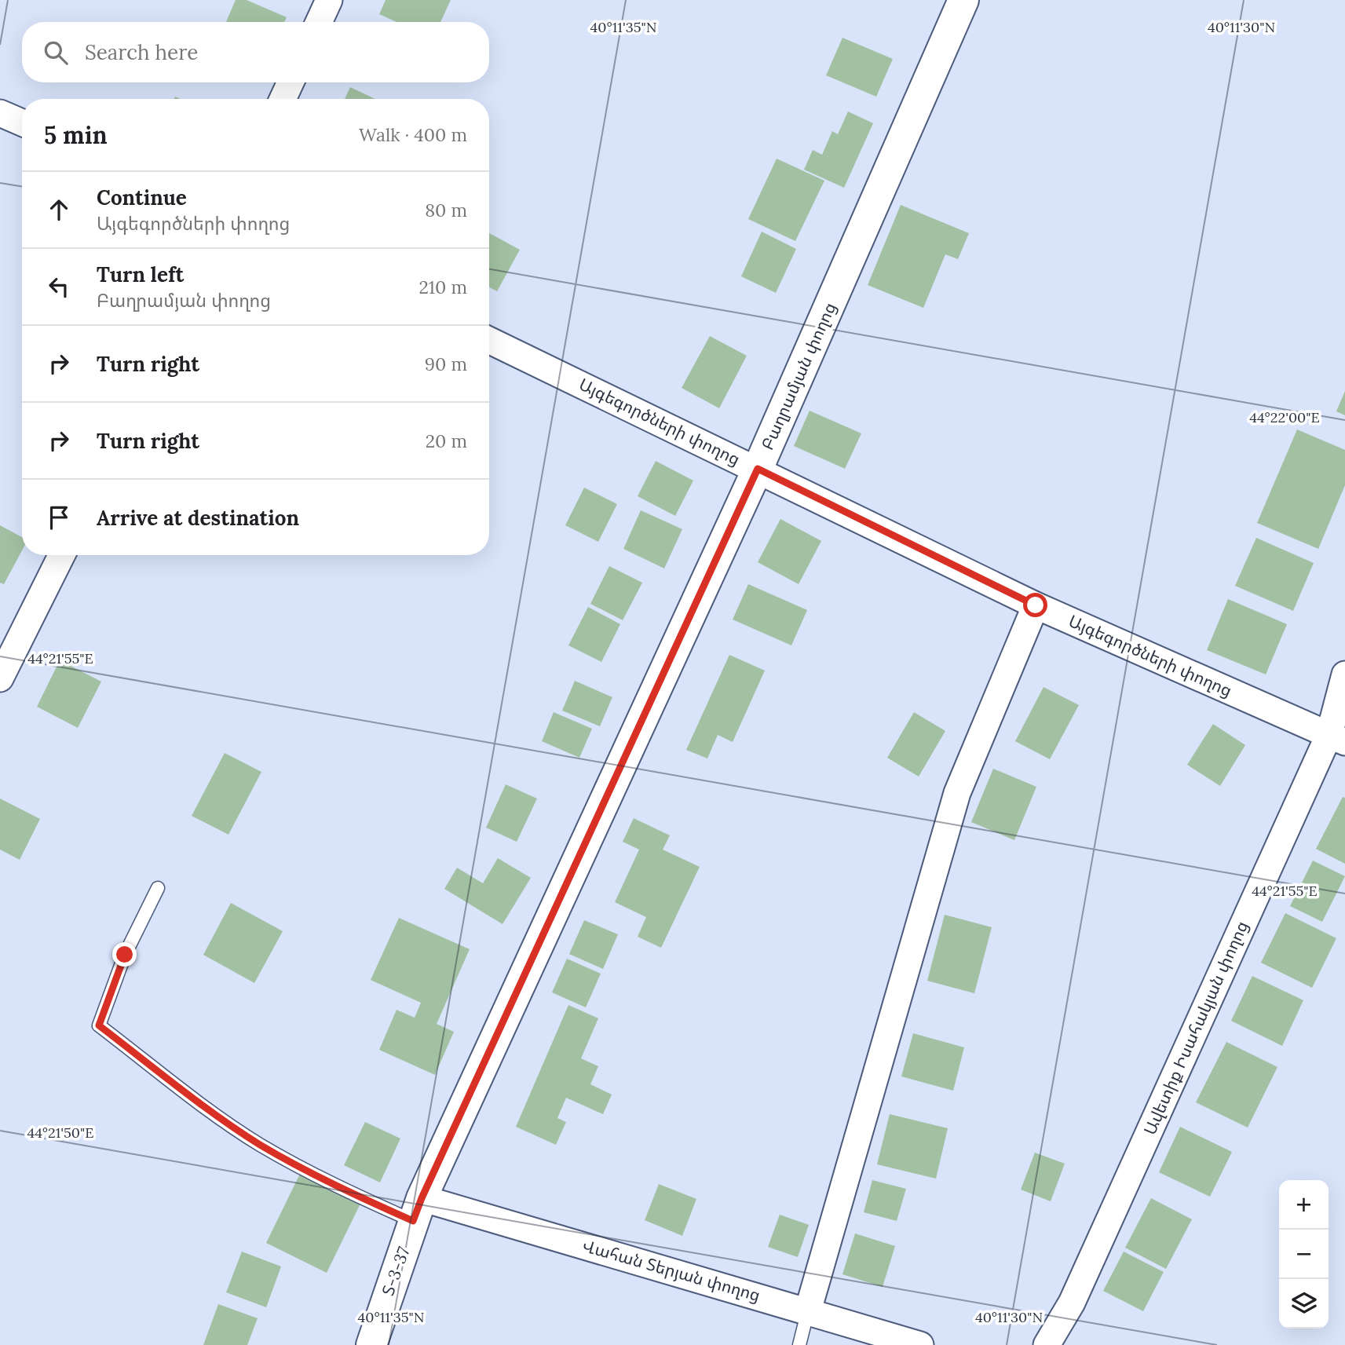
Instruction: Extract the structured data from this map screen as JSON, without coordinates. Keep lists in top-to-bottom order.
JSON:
{
  "streets": {
    "main road": ["Բաղրամյան փողոց", "Տ-3-37"],
    "street": ["Այգեգործների փողոց", "Ավետիք Իսահակյան փողոց", "Վահան Տերյան փողոց"]
  },
  "crossings": [
    ["Բաղրամյան փողոց", "Այգեգործների փողոց"],
    ["Բաղրամյան փողոց", "Վահան Տերյան փողոց"],
    ["Բաղրամյան փողոց", "Տ-3-37"],
    ["Այգեգործների փողոց", "Ավետիք Իսահակյան փողոց"],
    ["Վահան Տերյան փողոց", "Տ-3-37"]
  ],
  "page": {
    "search": "Search here",
    "heading": ["5 min", "Walk · 400 m"],
    "list": [
      ["Continue", "Այգեգործների փողոց", "80 m"],
      ["Turn left", "Բաղրամյան փողոց", "210 m"],
      ["Turn right", "90 m"],
      ["Turn right", "20 m"],
      "Arrive at destination"
    ],
    "map_buttons": ["+", "−"]
  },
  "coordinates": [
    "40°11'35\"N",
    "40°11'30\"N",
    "44°22'00\"E",
    "44°21'55\"E",
    "44°21'50\"E"
  ]
}
